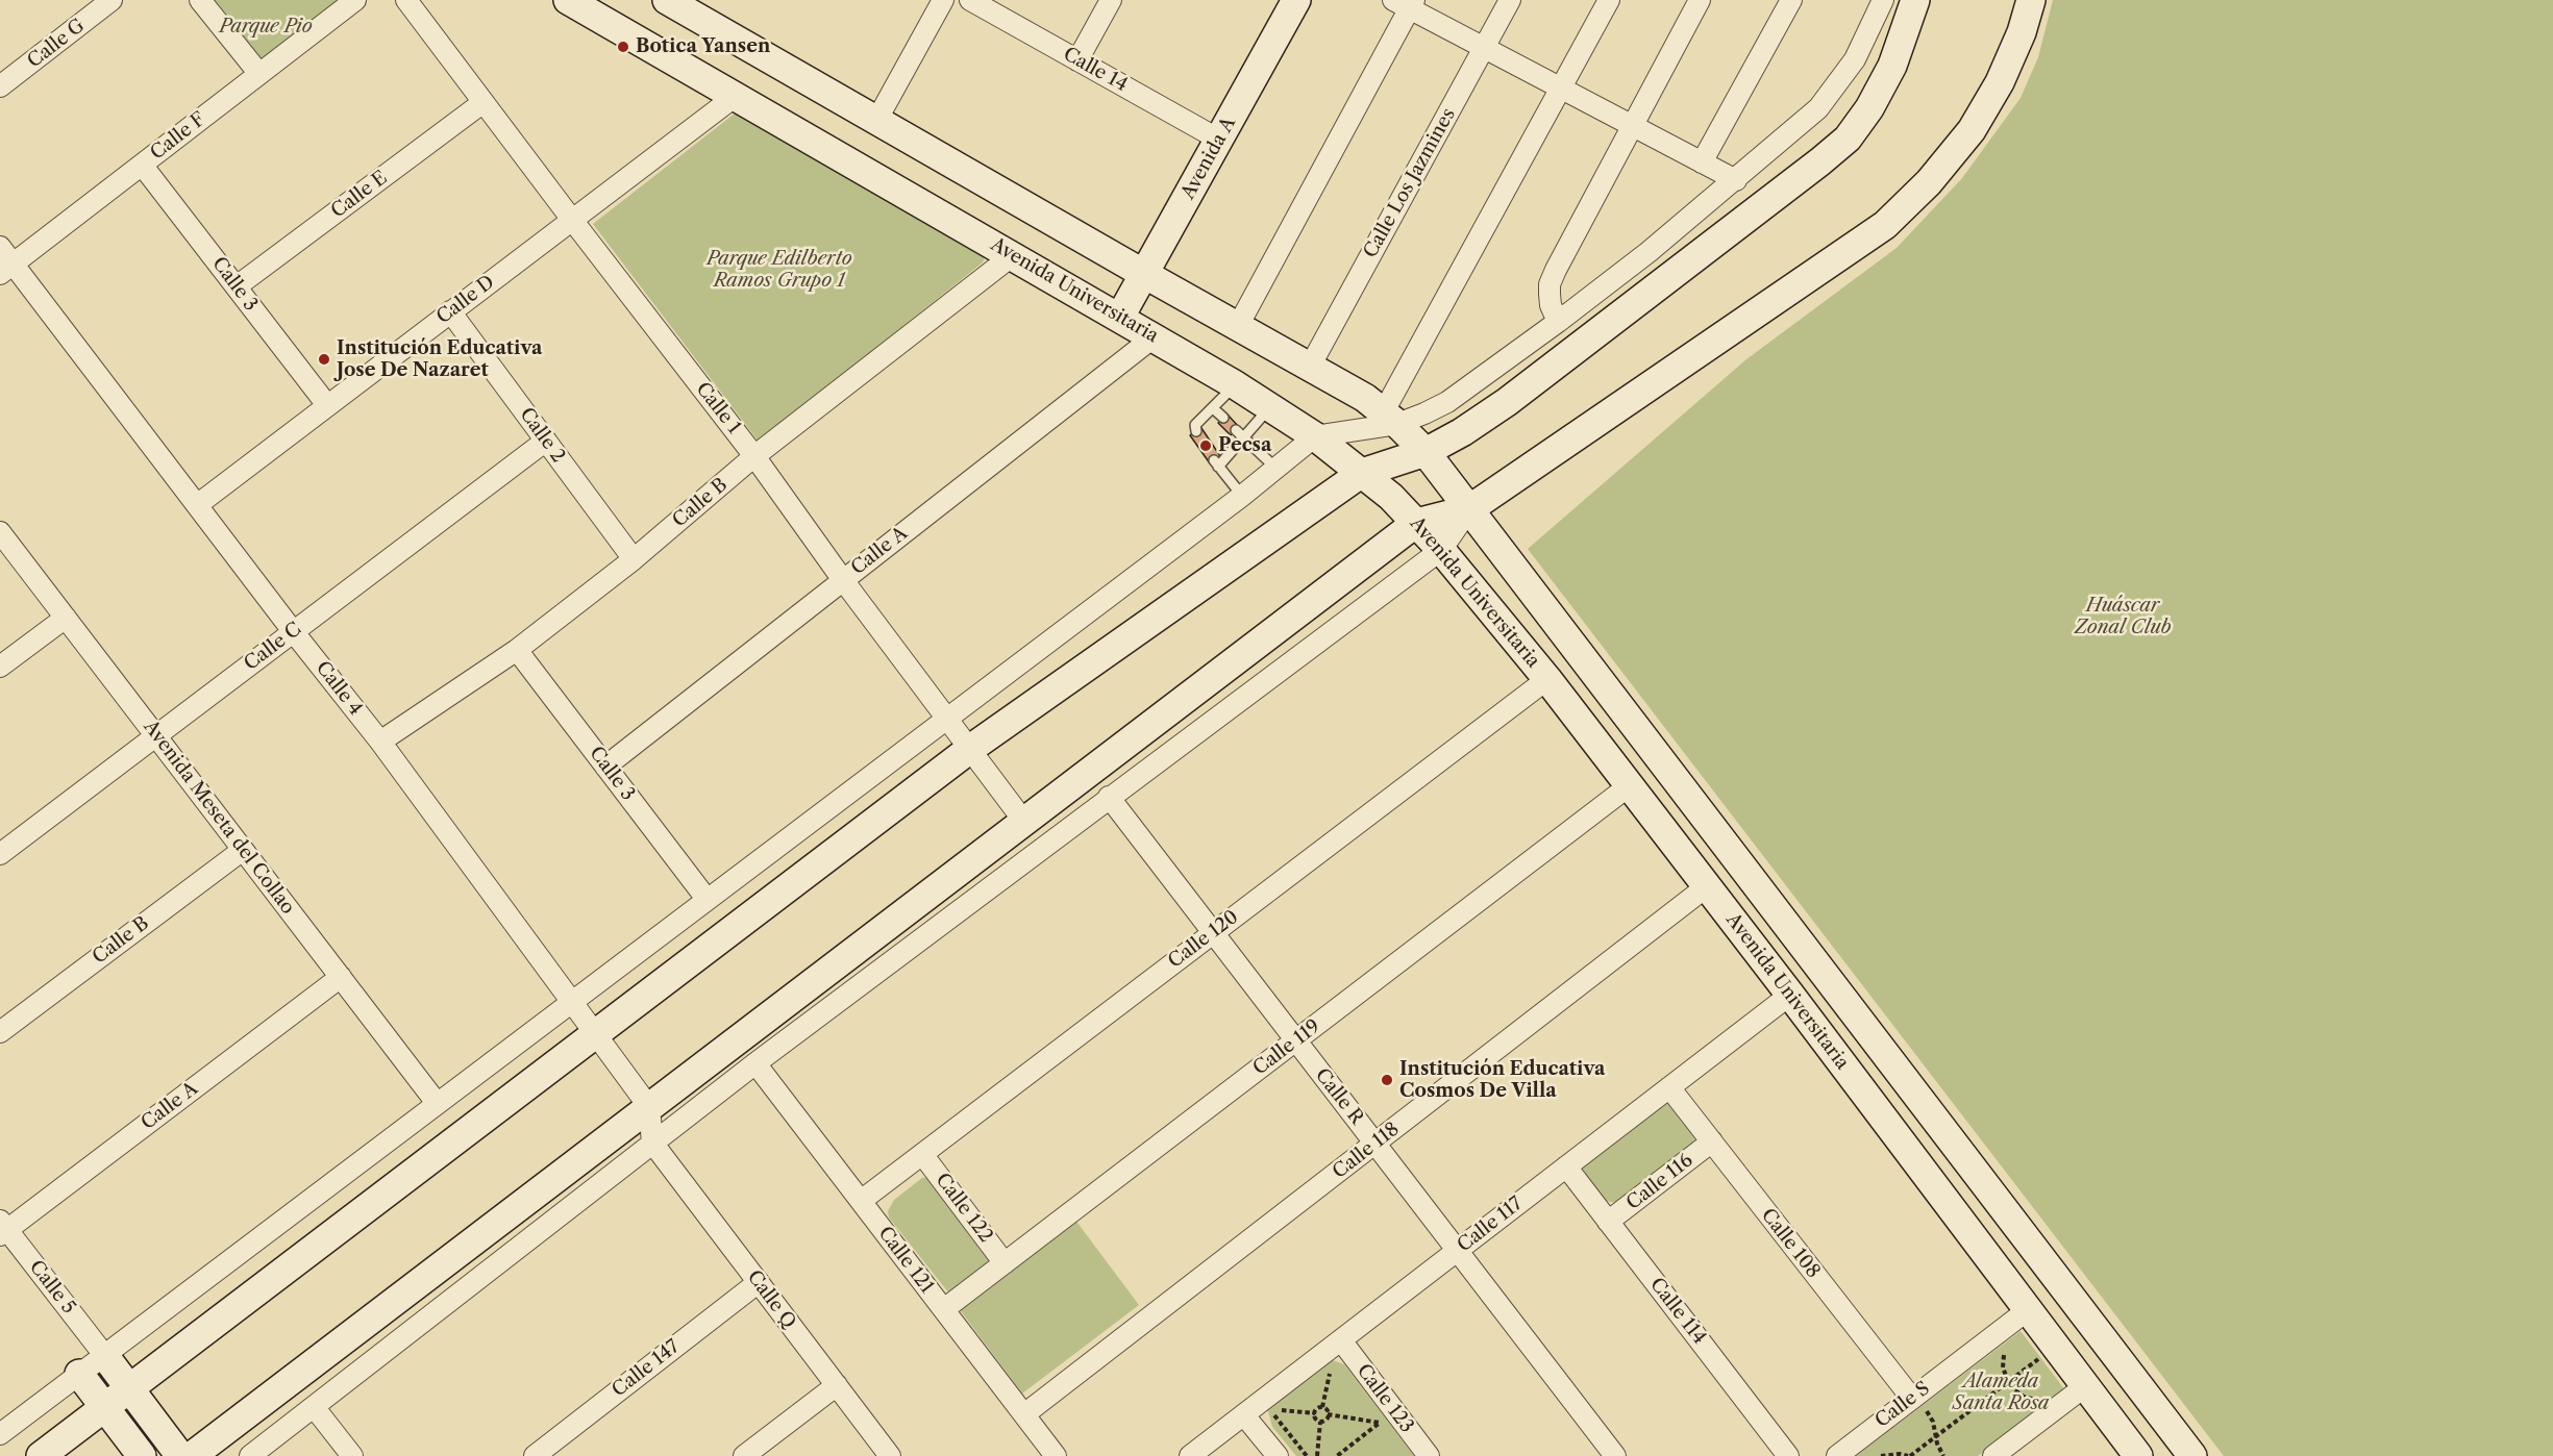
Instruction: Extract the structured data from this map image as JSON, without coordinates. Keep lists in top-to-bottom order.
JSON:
{
  "streets": {
    "street": [
      "Calle G",
      "Calle 14",
      "Calle F",
      "Avenida A",
      "Calle Los Jazmines",
      "Calle E",
      "Calle 3",
      "Avenida Universitaria",
      "Calle D",
      "Calle 1",
      "Calle 2",
      "Calle B",
      "Calle A",
      "Calle C",
      "Calle 4",
      "Avenida Meseta del Collao",
      "Calle 120",
      "Calle 119",
      "Calle R",
      "Calle 118",
      "Calle 116",
      "Calle 122",
      "Calle 117",
      "Calle 108",
      "Calle 121",
      "Calle 5",
      "Calle Q",
      "Calle 114",
      "Calle 147",
      "Calle 123",
      "Calle S"
    ]
  },
  "crossings": [
    ["Calle 14", "Avenida A"],
    ["Calle F", "Calle 3"],
    ["Calle F", "Calle 4"],
    ["Avenida A", "Avenida Universitaria"],
    ["Calle E", "Calle 3"],
    ["Calle E", "Calle 1"],
    ["Calle 3", "Calle D"],
    ["Calle 3", "Calle B"],
    ["Calle 3", "Calle A"],
    ["Avenida Universitaria", "Calle D"],
    ["Avenida Universitaria", "Calle B"],
    ["Avenida Universitaria", "Calle A"],
    ["Avenida Universitaria", "Calle 120"],
    ["Avenida Universitaria", "Calle 119"],
    ["Avenida Universitaria", "Calle 118"],
    ["Avenida Universitaria", "Calle 117"],
    ["Avenida Universitaria", "Calle S"],
    ["Calle D", "Calle 1"],
    ["Calle D", "Calle 2"],
    ["Calle D", "Calle 4"],
    ["Calle 1", "Calle B"],
    ["Calle 1", "Calle A"],
    ["Calle 2", "Calle B"],
    ["Calle 2", "Calle C"],
    ["Calle B", "Calle 4"],
    ["Calle B", "Avenida Meseta del Collao"],
    ["Calle A", "Avenida Meseta del Collao"],
    ["Calle A", "Calle 5"],
    ["Calle C", "Calle 4"],
    ["Calle C", "Avenida Meseta del Collao"],
    ["Calle 4", "Calle Q"],
    ["Calle 120", "Calle R"],
    ["Calle 120", "Calle 122"],
    ["Calle 120", "Calle 121"],
    ["Calle 119", "Calle R"],
    ["Calle 119", "Calle 122"],
    ["Calle 119", "Calle 121"],
    ["Calle R", "Calle 118"],
    ["Calle R", "Calle 117"],
    ["Calle 118", "Calle 121"],
    ["Calle 116", "Calle 108"],
    ["Calle 116", "Calle 114"],
    ["Calle 117", "Calle 108"],
    ["Calle 117", "Calle 114"],
    ["Calle 117", "Calle 123"],
    ["Calle 108", "Calle S"],
    ["Calle Q", "Calle 147"]
  ],
  "parks": [
    "Parque Pio",
    "Parque Edilberto Ramos Grupo 1",
    "Huáscar Zonal Club",
    "Alameda Santa Rosa"
  ],
  "places": [
    "Botica Yansen",
    "Institución Educativa Jose De Nazaret",
    "Pecsa",
    "Institución Educativa Cosmos De Villa"
  ]
}
